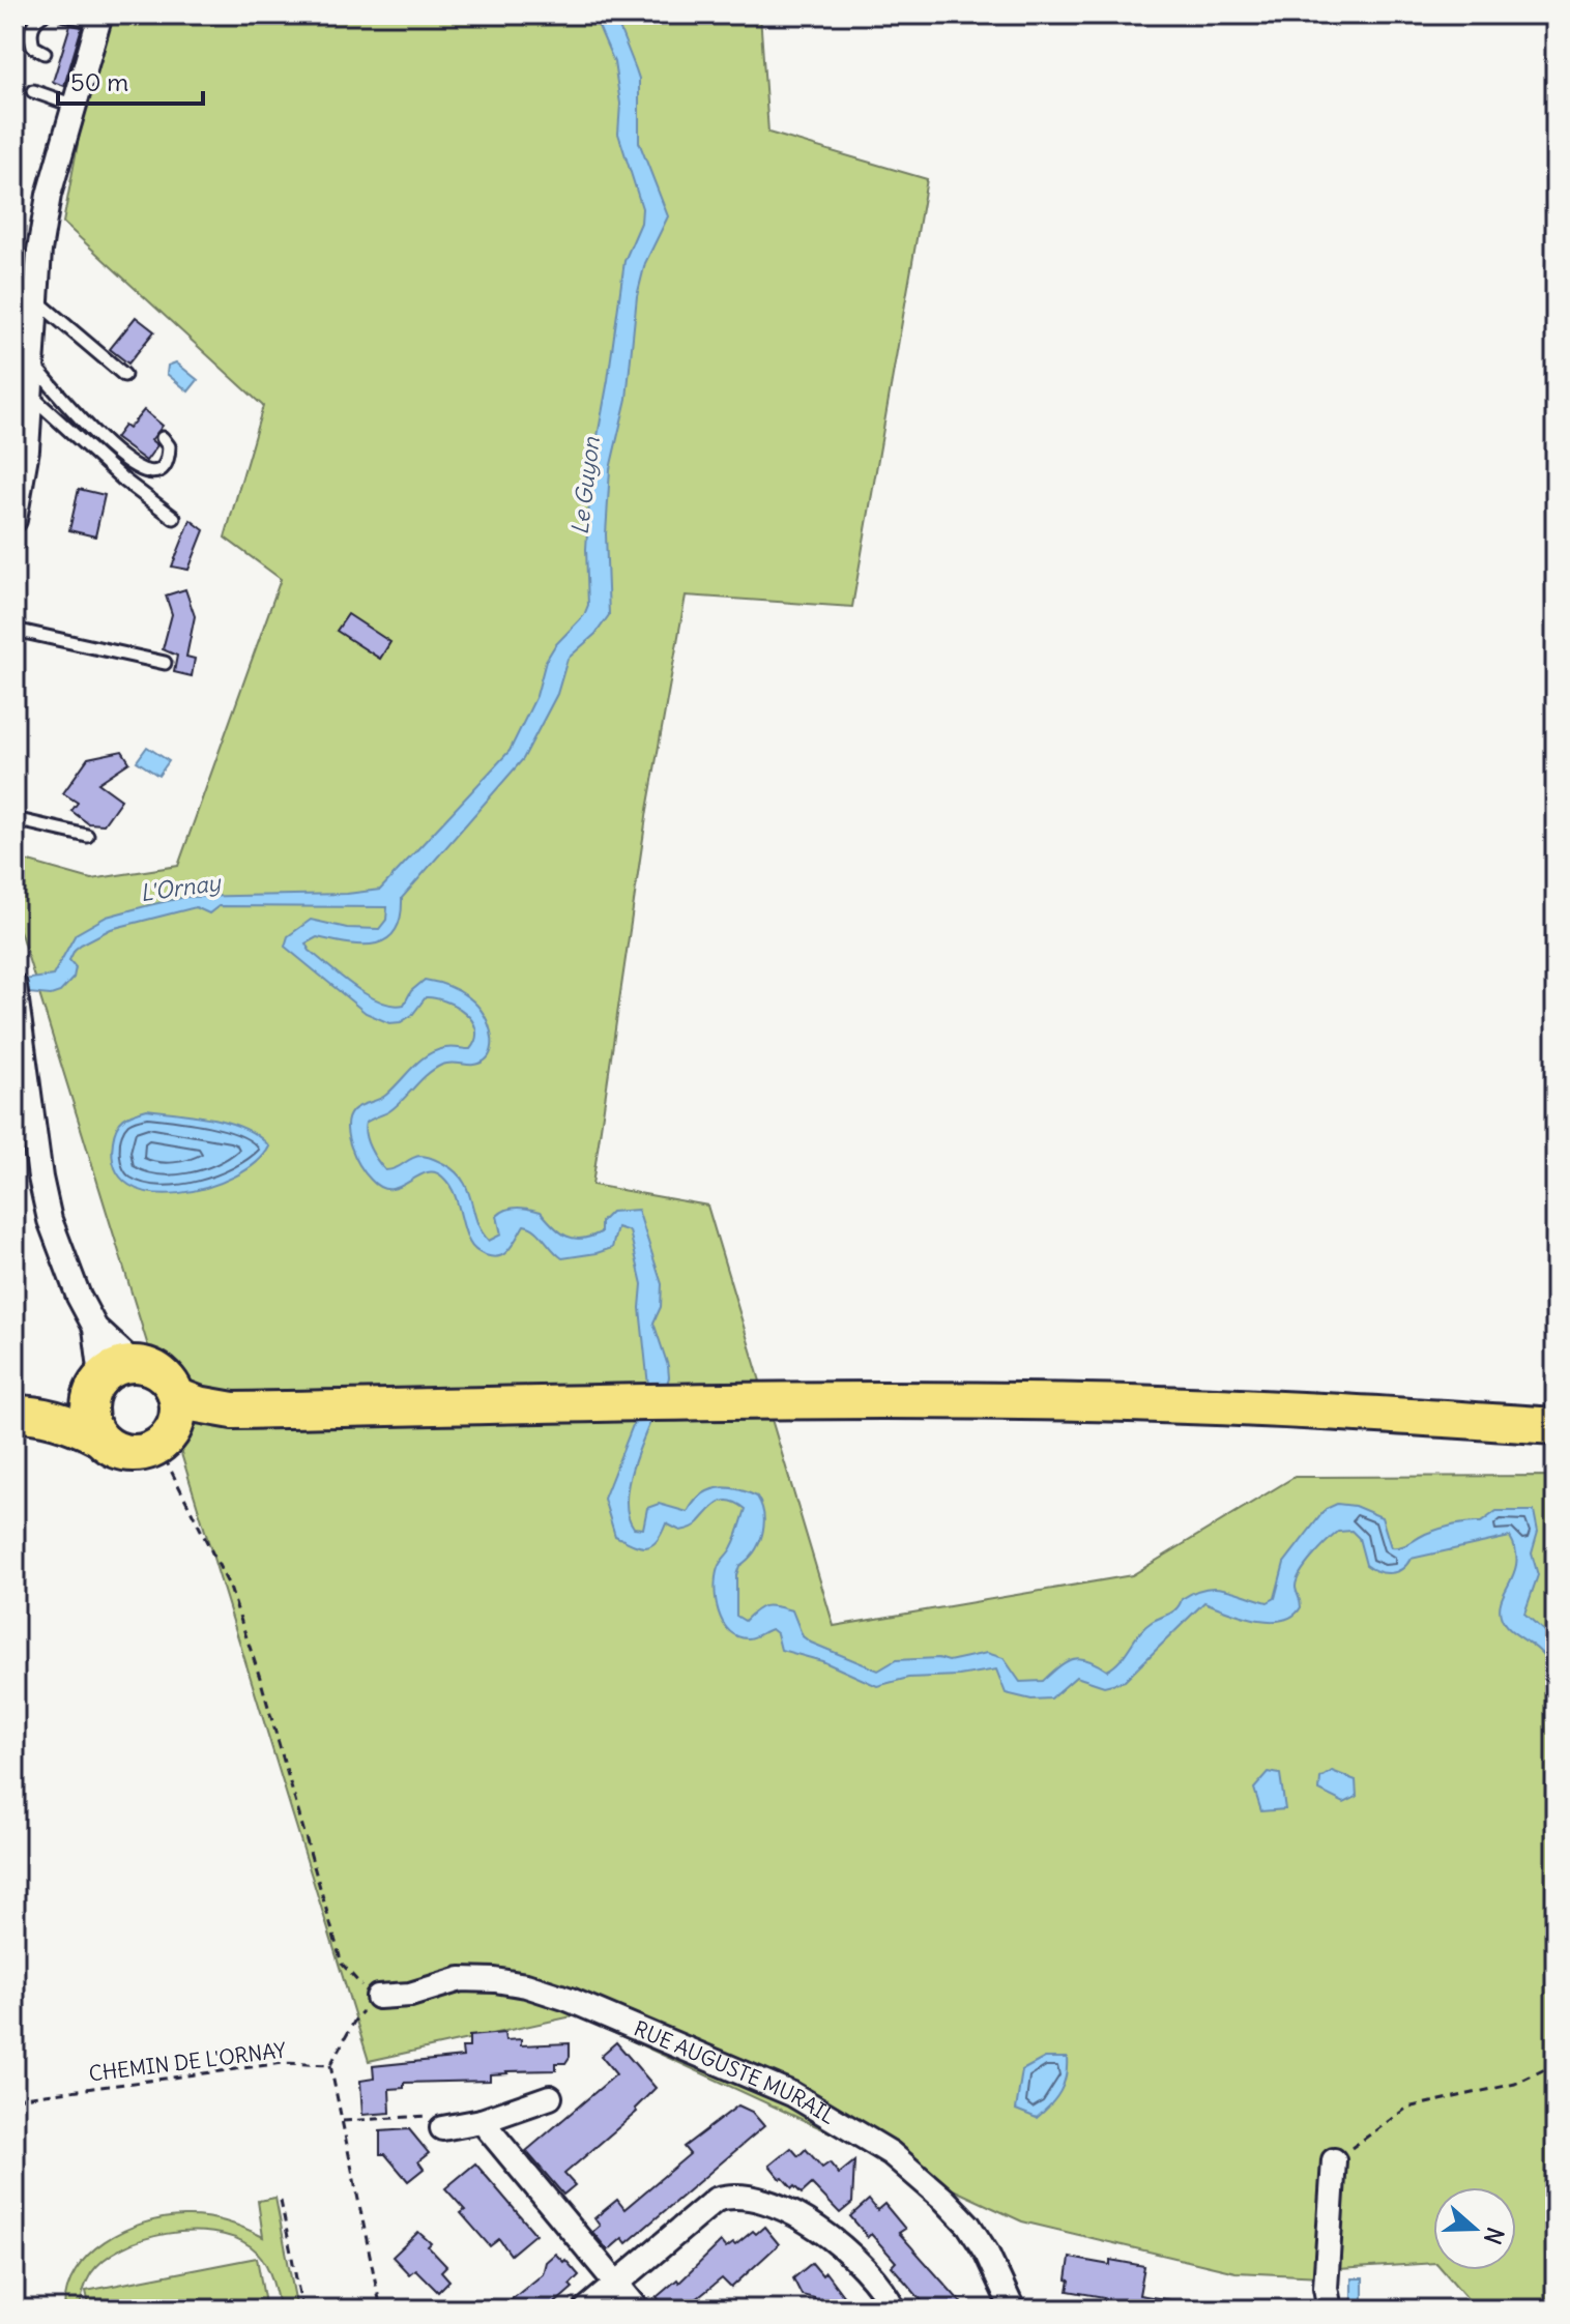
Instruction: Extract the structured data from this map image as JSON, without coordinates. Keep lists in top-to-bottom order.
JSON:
{
  "streets": {
    "street": ["RUE AUGUSTE MURAIL"],
    "path": ["CHEMIN DE L'ORNAY"]
  },
  "water": ["Le Guyon", "L'Ornay"],
  "scale_bar": "50 m",
  "north": "right"
}
